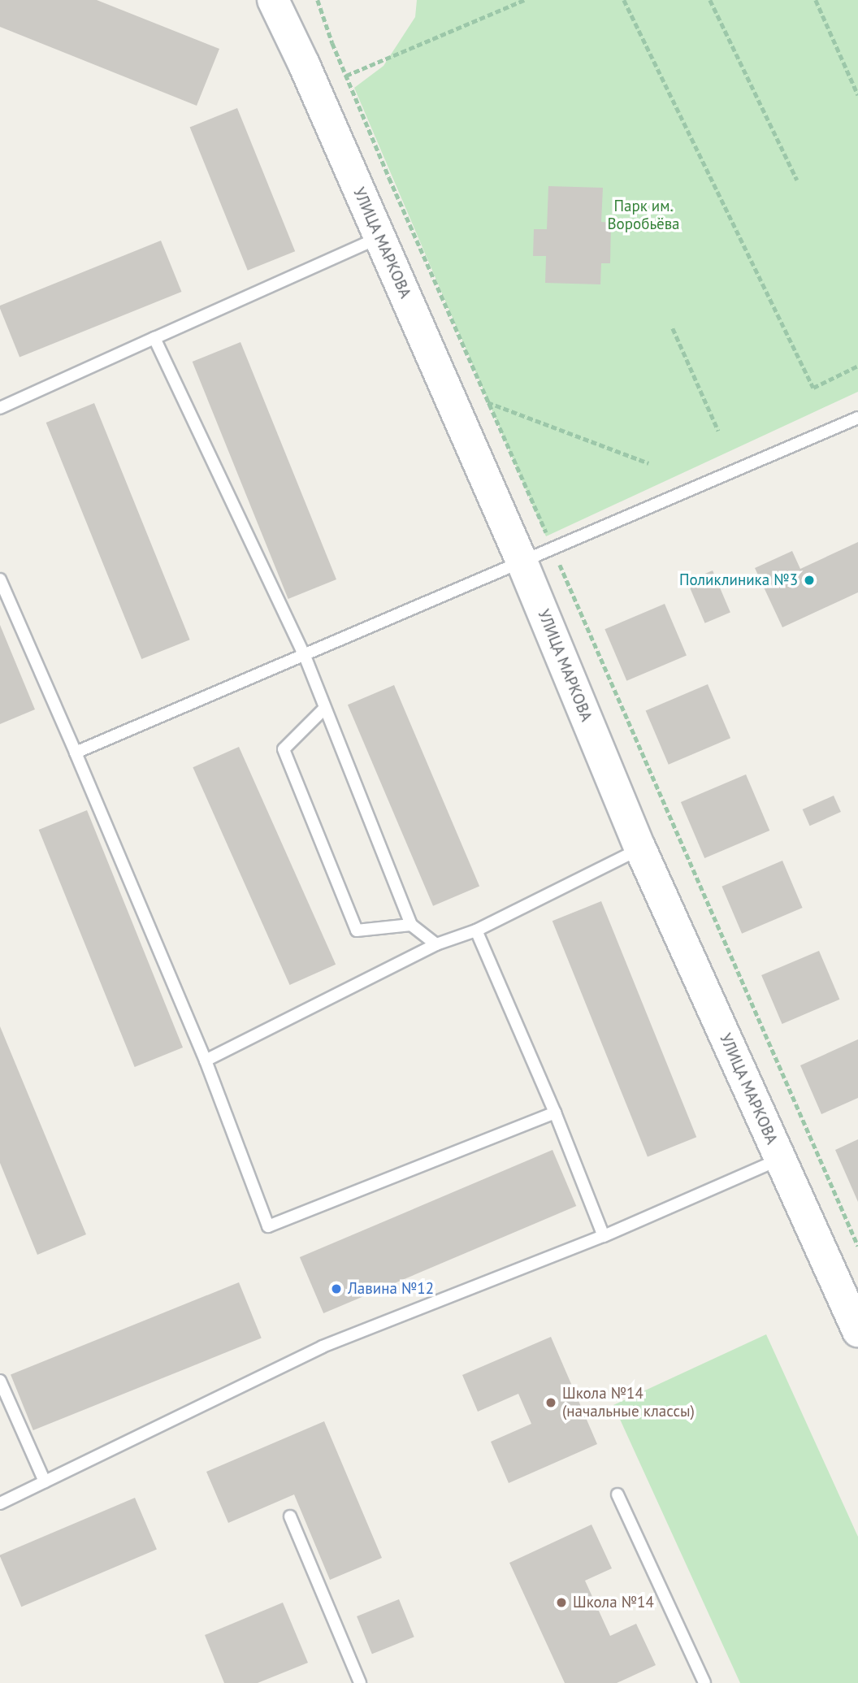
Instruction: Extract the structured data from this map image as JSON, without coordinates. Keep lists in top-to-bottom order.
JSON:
{
  "streets": {
    "main road": ["УЛИЦА МАРКОВА"]
  },
  "parks": ["Парк им. Воробьёва"],
  "places": [
    "Поликлиника №3",
    "Лавина №12",
    "Школа №14 (начальные классы)",
    "Школа №14"
  ]
}
